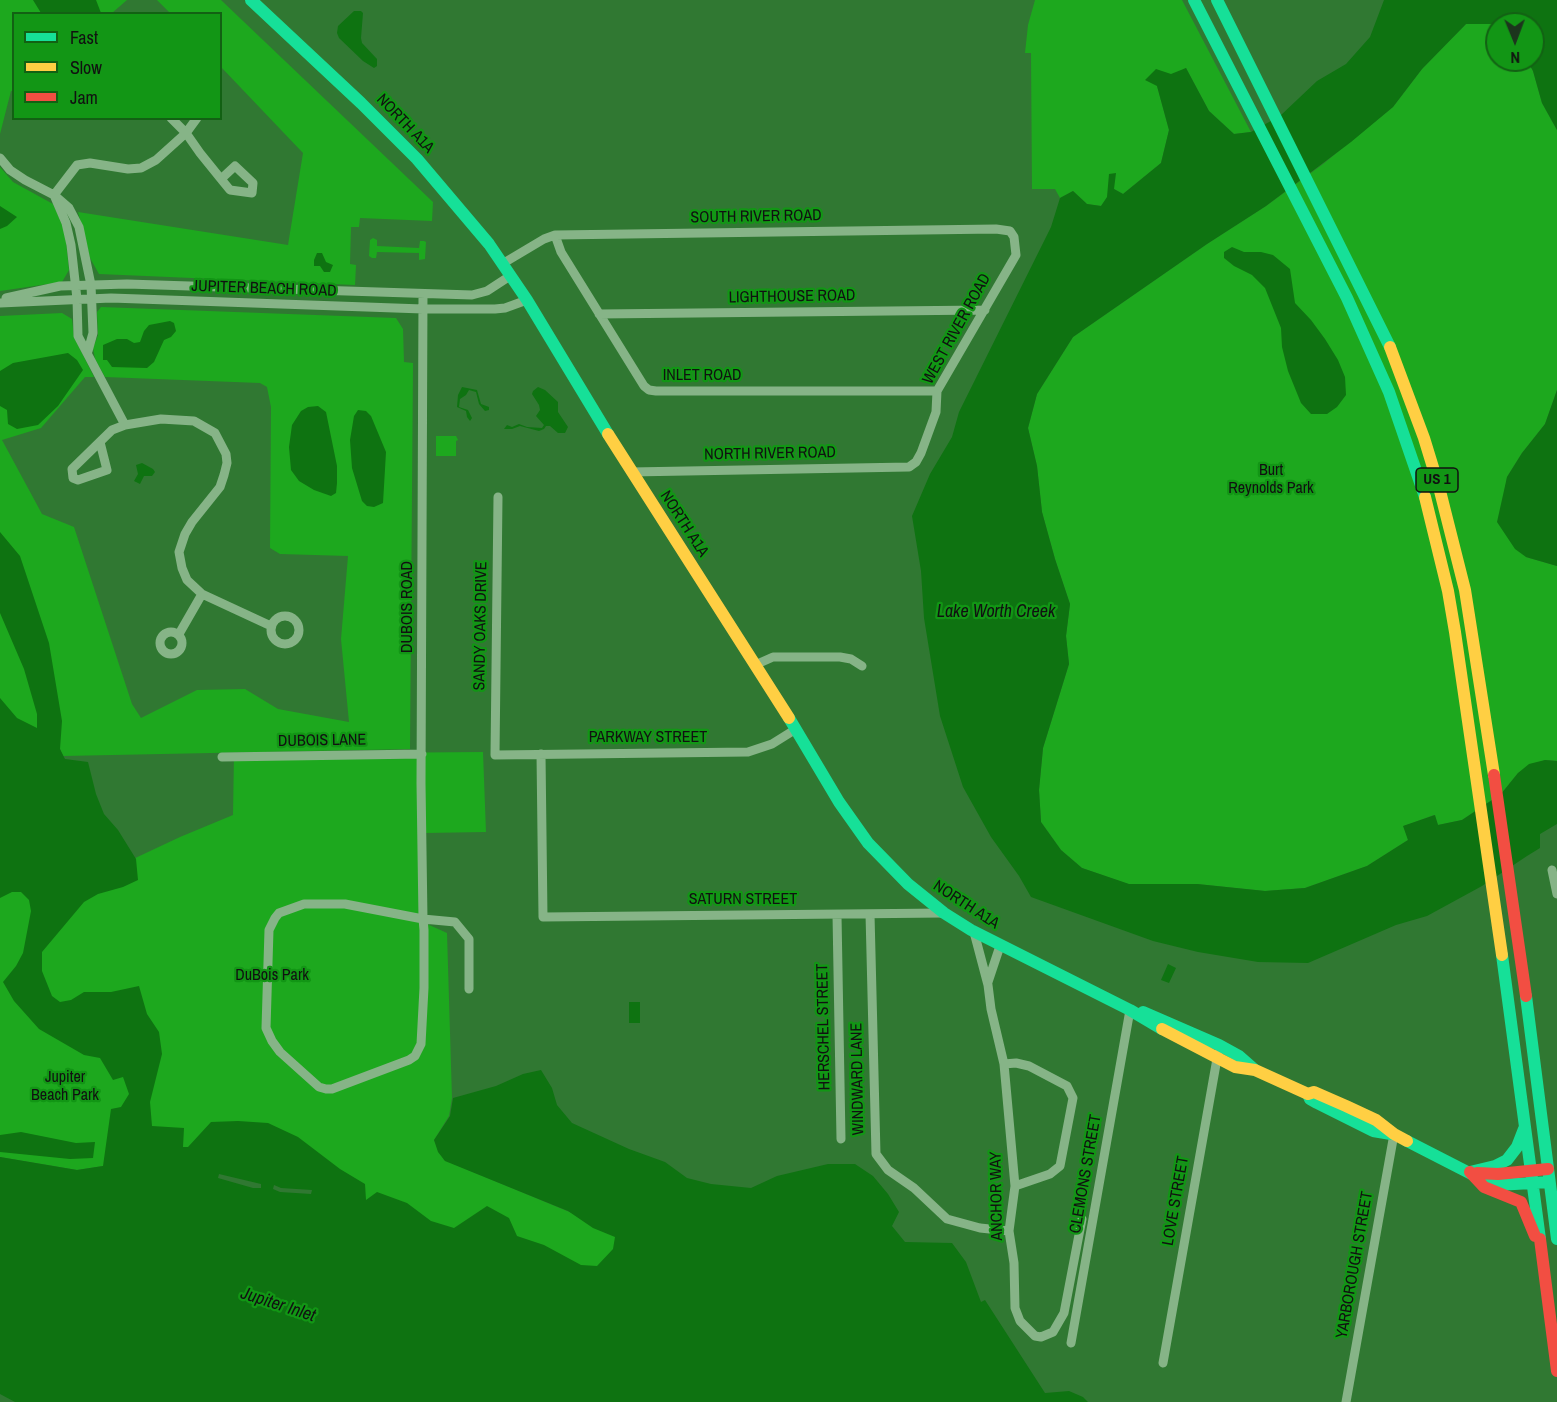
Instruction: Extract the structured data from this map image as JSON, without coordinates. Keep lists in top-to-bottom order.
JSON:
{
  "streets": {
    "main road": ["NORTH A1A", "US 1"],
    "street": [
      "SOUTH RIVER ROAD",
      "JUPITER BEACH ROAD",
      "LIGHTHOUSE ROAD",
      "WEST RIVER ROAD",
      "INLET ROAD",
      "NORTH RIVER ROAD",
      "DUBOIS ROAD",
      "SANDY OAKS DRIVE",
      "PARKWAY STREET",
      "DUBOIS LANE",
      "SATURN STREET",
      "HERSCHEL STREET",
      "WINDWARD LANE",
      "CLEMONS STREET",
      "ANCHOR WAY",
      "LOVE STREET",
      "YARBOROUGH STREET"
    ]
  },
  "crossings": [
    ["NORTH A1A", "SOUTH RIVER ROAD"],
    ["NORTH A1A", "JUPITER BEACH ROAD"],
    ["NORTH A1A", "NORTH RIVER ROAD"],
    ["NORTH A1A", "US 1"],
    ["NORTH A1A", "PARKWAY STREET"],
    ["NORTH A1A", "SATURN STREET"],
    ["NORTH A1A", "CLEMONS STREET"],
    ["NORTH A1A", "ANCHOR WAY"],
    ["NORTH A1A", "LOVE STREET"],
    ["NORTH A1A", "YARBOROUGH STREET"],
    ["SOUTH RIVER ROAD", "WEST RIVER ROAD"],
    ["SOUTH RIVER ROAD", "INLET ROAD"],
    ["JUPITER BEACH ROAD", "DUBOIS ROAD"],
    ["LIGHTHOUSE ROAD", "WEST RIVER ROAD"],
    ["LIGHTHOUSE ROAD", "INLET ROAD"],
    ["WEST RIVER ROAD", "INLET ROAD"],
    ["WEST RIVER ROAD", "NORTH RIVER ROAD"],
    ["DUBOIS ROAD", "DUBOIS LANE"],
    ["SANDY OAKS DRIVE", "PARKWAY STREET"],
    ["PARKWAY STREET", "SATURN STREET"],
    ["SATURN STREET", "HERSCHEL STREET"],
    ["SATURN STREET", "WINDWARD LANE"],
    ["WINDWARD LANE", "ANCHOR WAY"]
  ],
  "water": ["Lake Worth Creek", "Jupiter Inlet"],
  "parks": ["Burt Reynolds Park", "DuBois Park", "Jupiter Beach Park"],
  "legend": ["Fast", "Slow", "Jam"],
  "north": "bottom"
}
